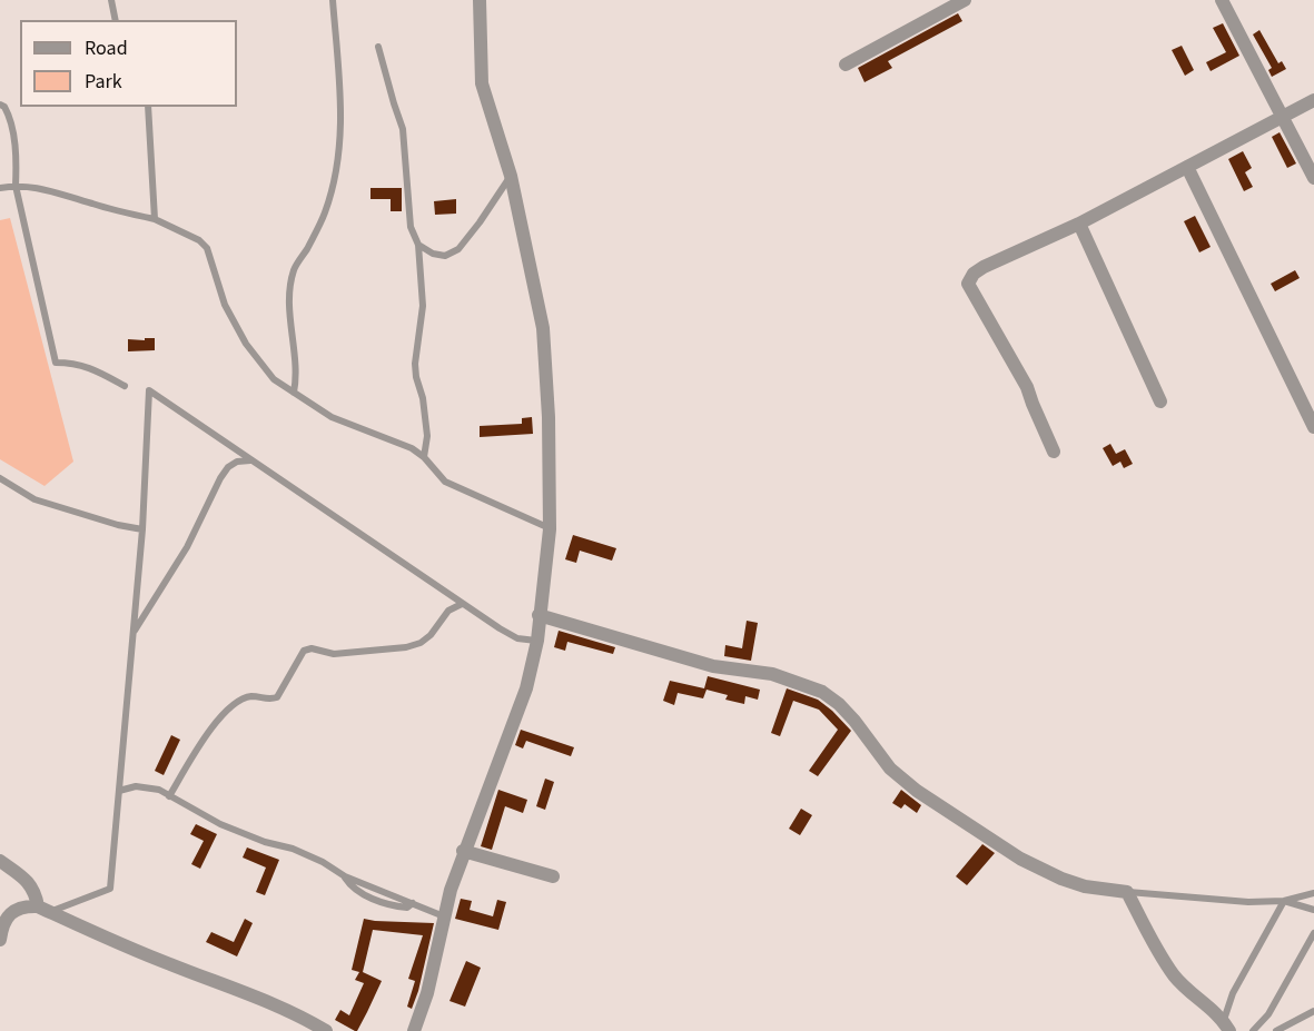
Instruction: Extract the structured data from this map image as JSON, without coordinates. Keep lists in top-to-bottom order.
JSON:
{
  "legend": ["Road", "Park"]
}
